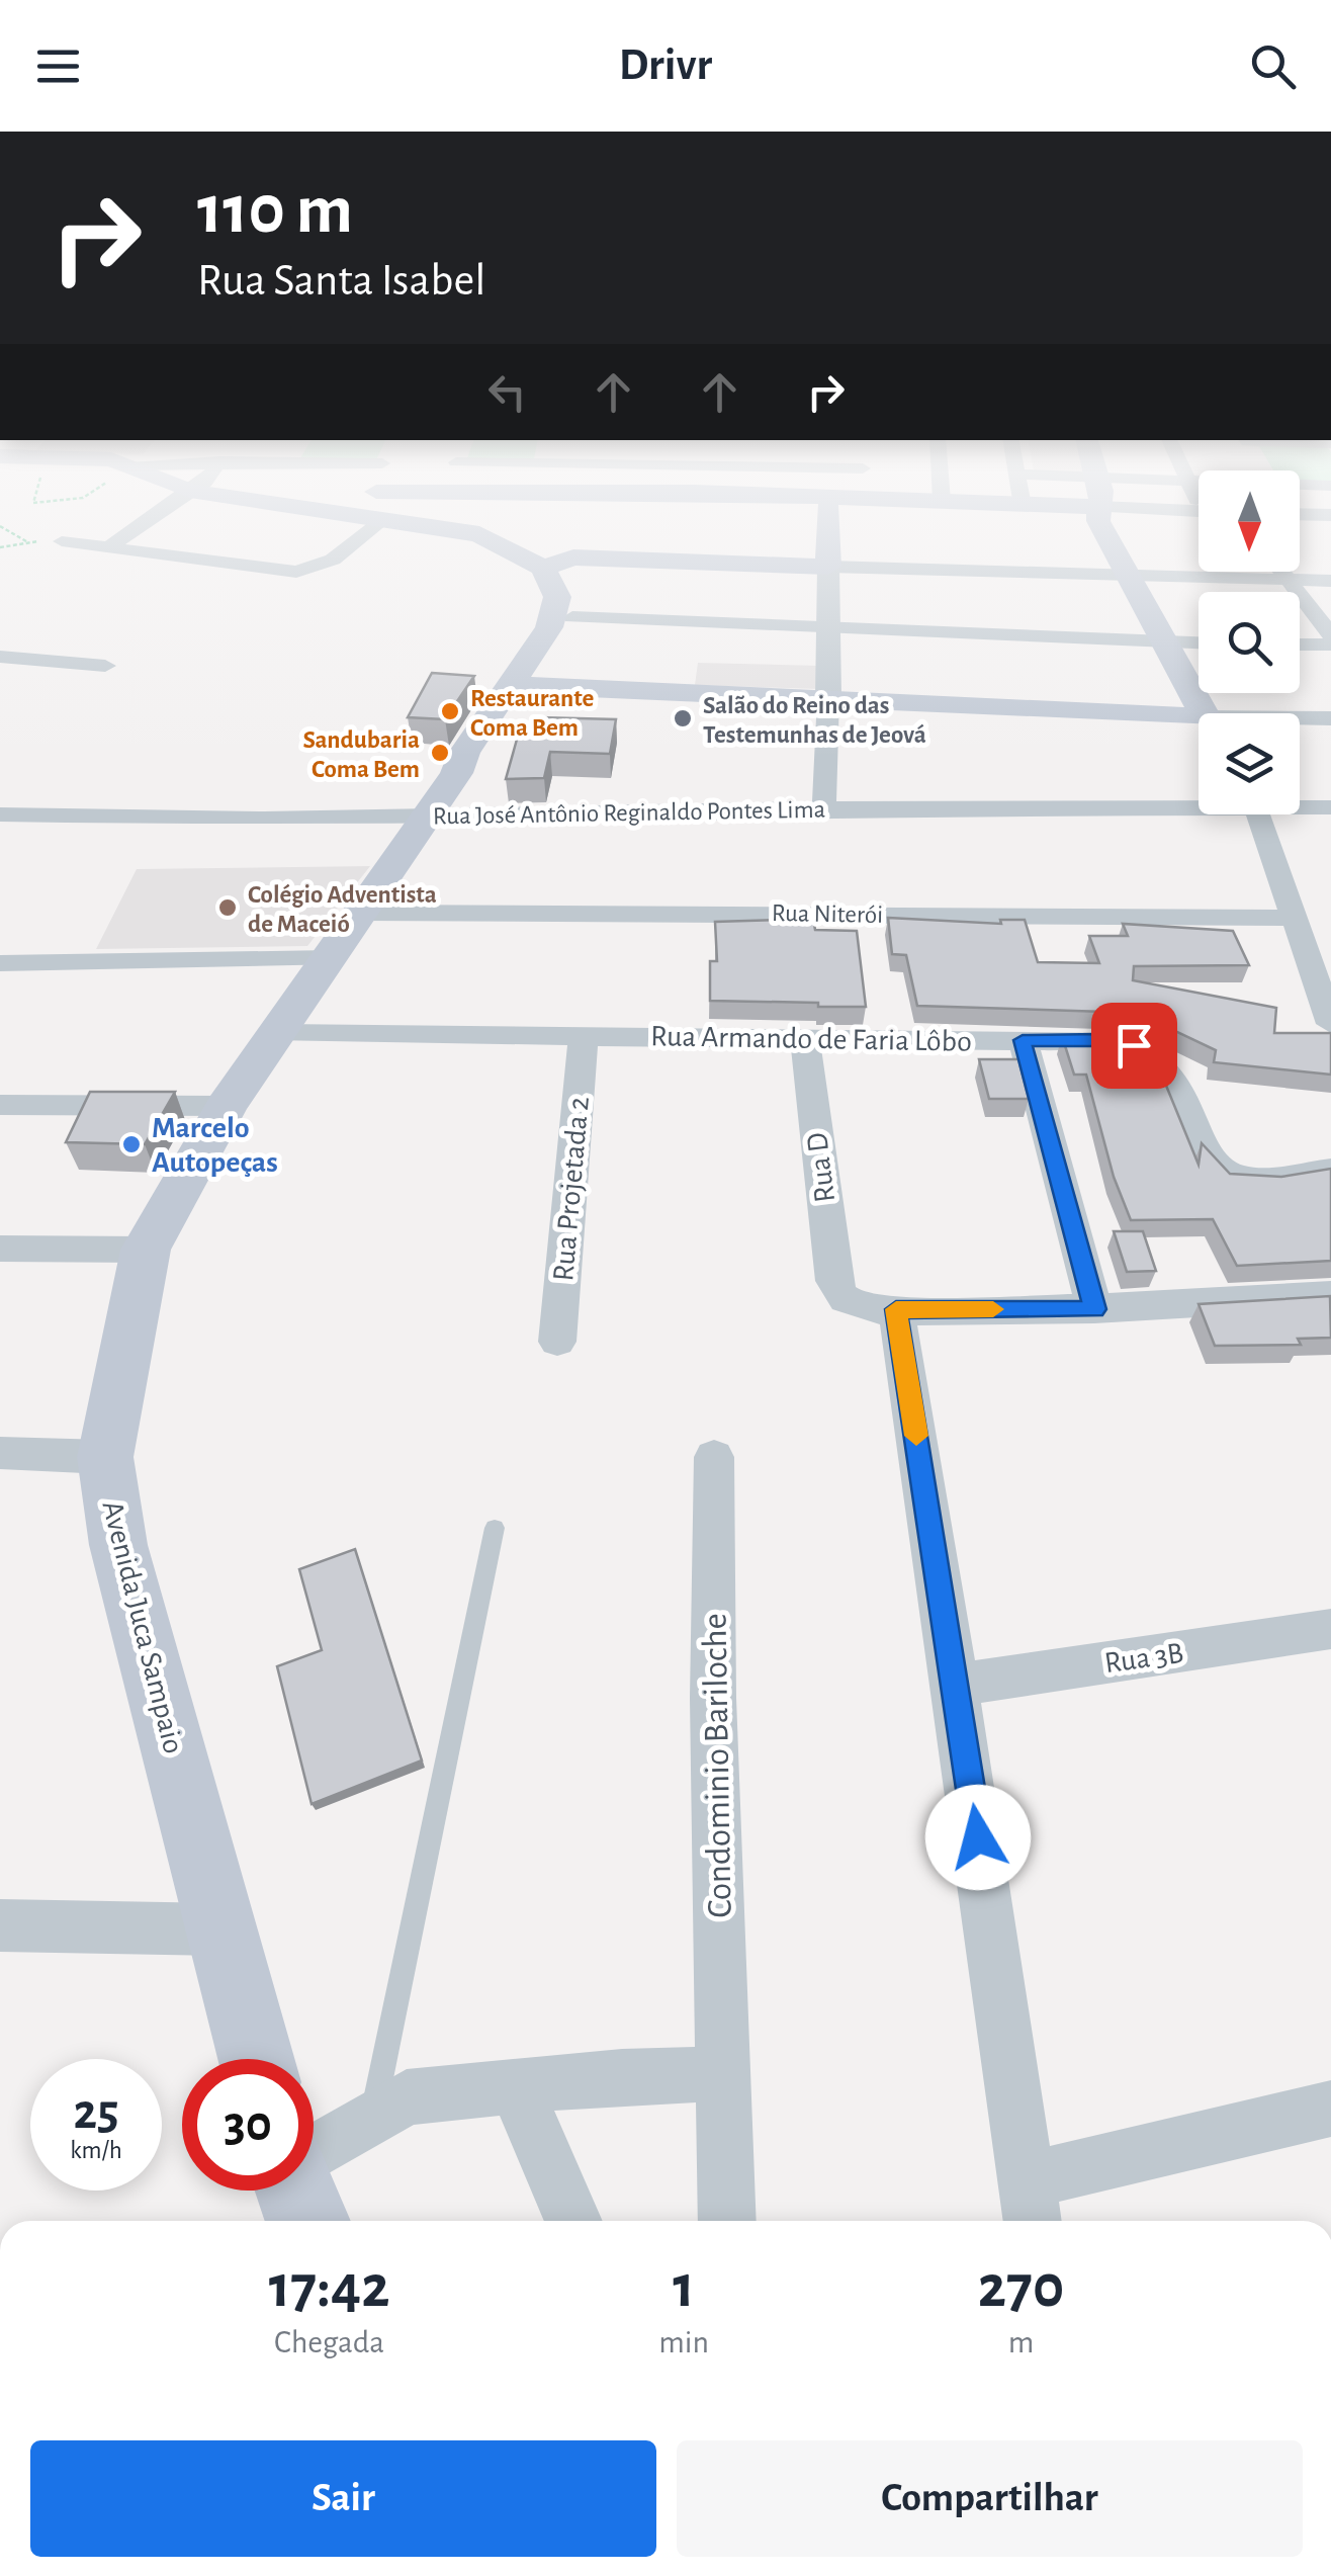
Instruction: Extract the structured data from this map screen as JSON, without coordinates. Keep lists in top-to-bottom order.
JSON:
{
  "streets": {
    "main road": ["Avenida Juca Sampaio"],
    "street": [
      "Rua José Antônio Reginaldo Pontes Lima",
      "Rua Niterói",
      "Rua Armando de Faria Lôbo",
      "Rua D",
      "Rua Projetada 2",
      "Rua 3B",
      "Condominio Bariloche"
    ]
  },
  "crossings": [
    ["Rua José Antônio Reginaldo Pontes Lima", "Avenida Juca Sampaio"],
    ["Rua Niterói", "Avenida Juca Sampaio"],
    ["Rua Armando de Faria Lôbo", "Rua D"],
    ["Rua Armando de Faria Lôbo", "Rua Projetada 2"],
    ["Rua Armando de Faria Lôbo", "Avenida Juca Sampaio"]
  ],
  "places": [
    "Restaurante Coma Bem",
    "Salão do Reino das Testemunhas de Jeová",
    "Sandubaria Coma Bem",
    "Colégio Adventista de Maceió",
    "Marcelo Autopeças"
  ],
  "north": "bottom",
  "page": {
    "header": "Drivr",
    "turn": ["110 m", "Rua Santa Isabel"],
    "speed": "25 km/h",
    "limit": "30",
    "eta": [
      "17:42",
      "Chegada",
      "1",
      "min",
      "270",
      "m"
    ],
    "buttons": ["Sair", "Compartilhar"]
  }
}
